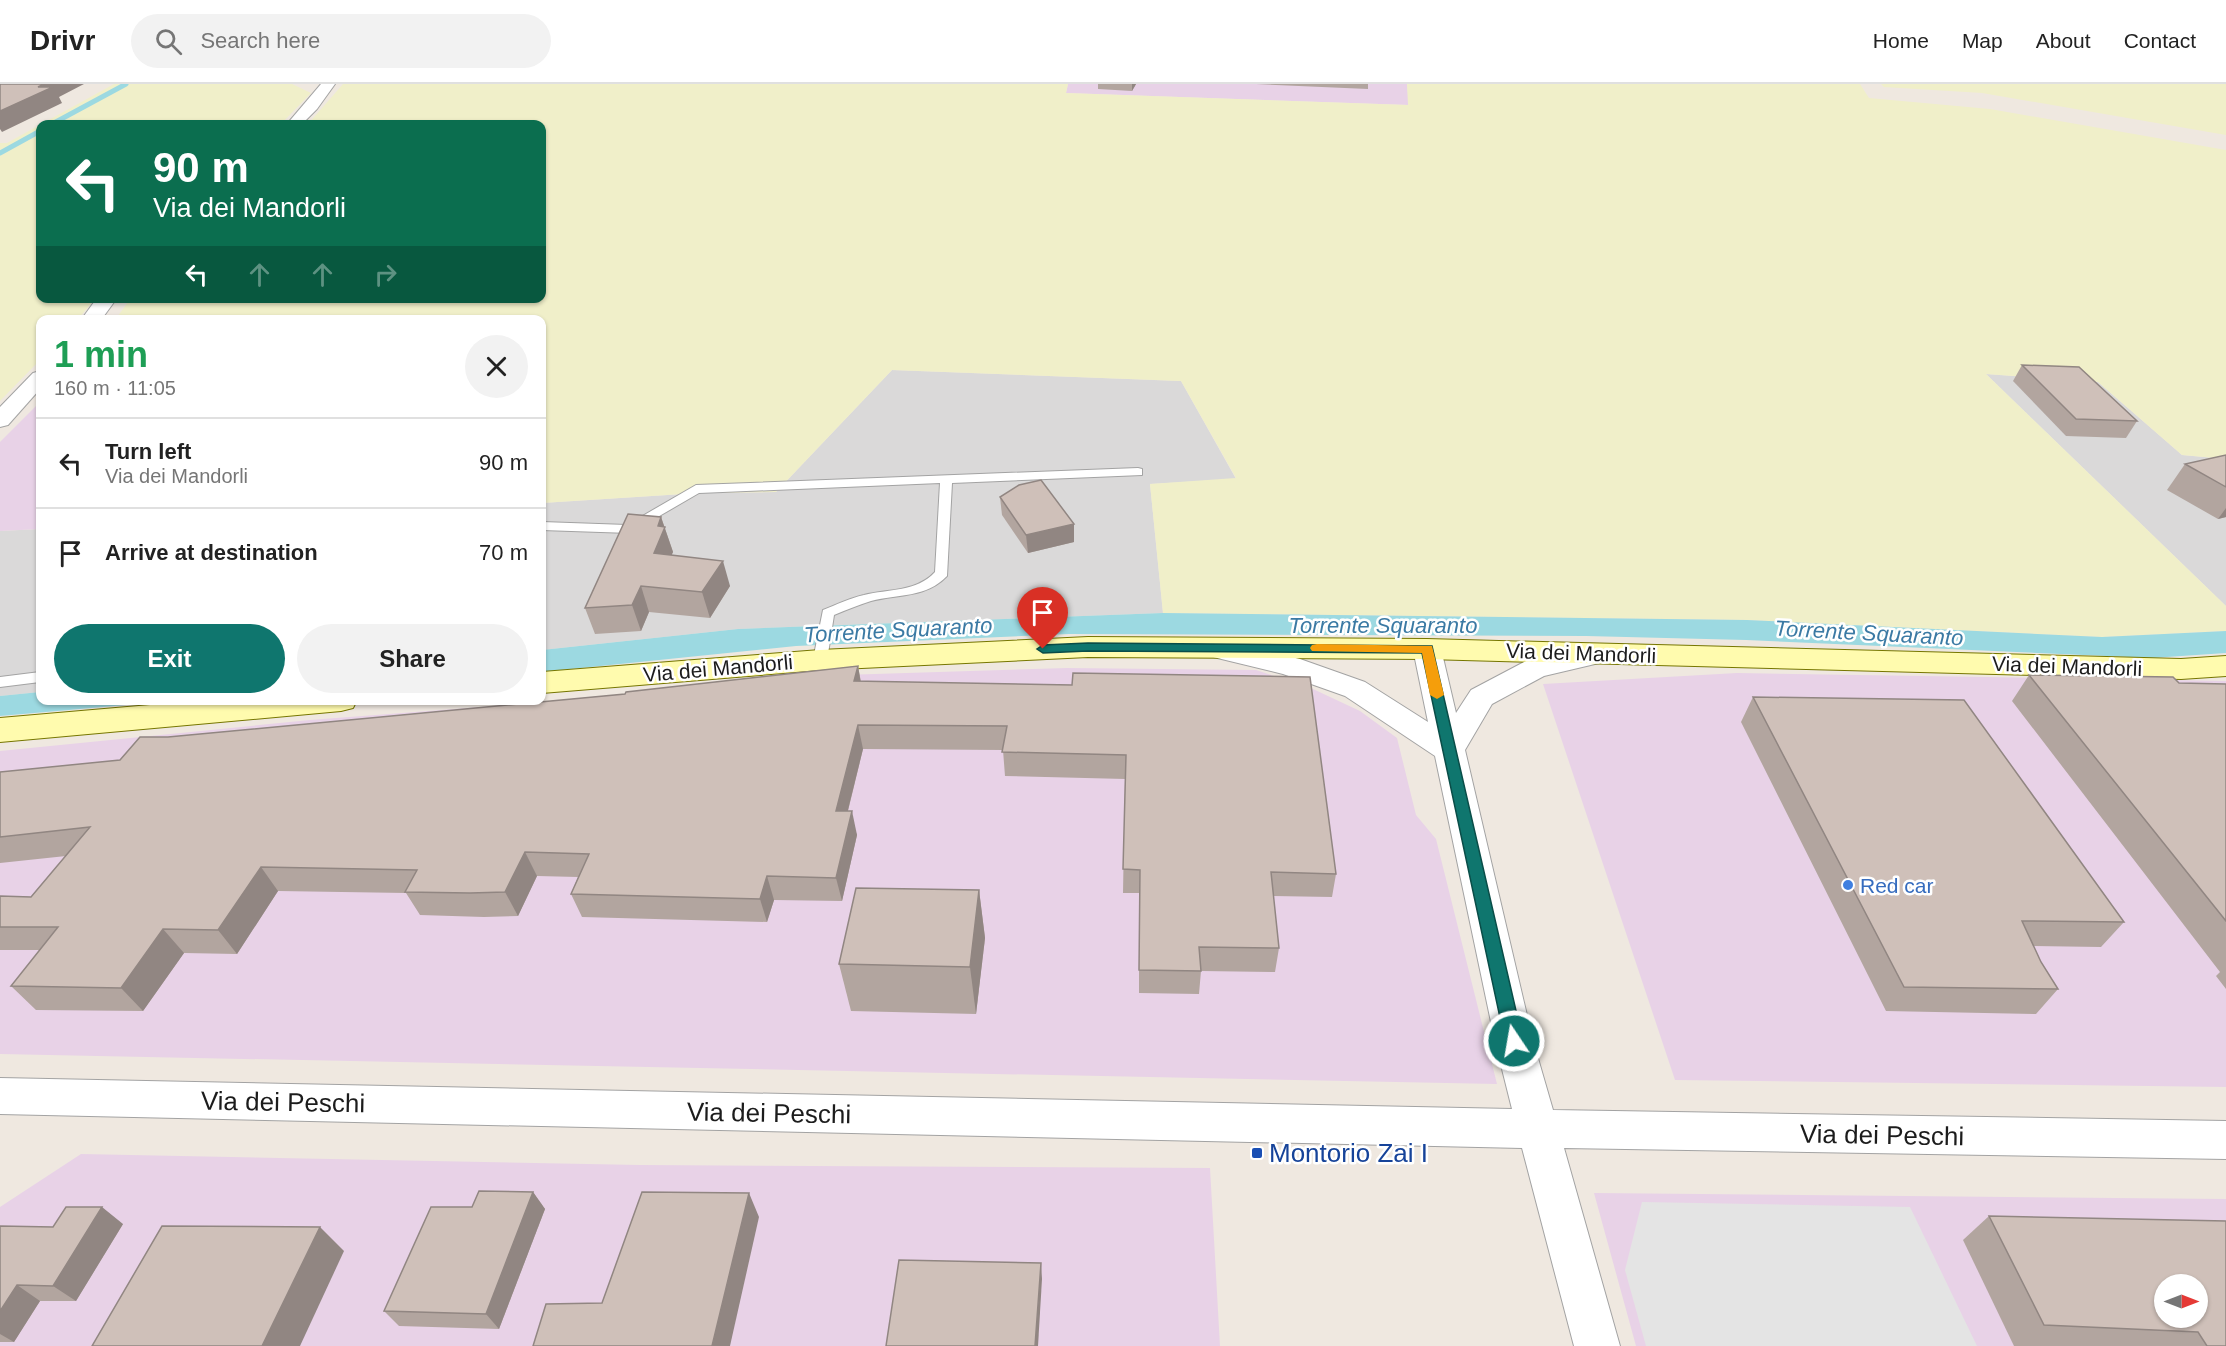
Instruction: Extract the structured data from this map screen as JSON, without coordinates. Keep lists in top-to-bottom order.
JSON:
{
  "streets": {
    "street": ["Via dei Mandorli", "Via dei Peschi"]
  },
  "water": ["Torrente Squaranto"],
  "places": {
    "other": ["Red car"],
    "transit": ["Montorio Zai I"]
  },
  "north": "right",
  "page": {
    "header": "Drivr",
    "search": "Search here",
    "nav": [
      "Home",
      "Map",
      "About",
      "Contact"
    ],
    "turn": ["90 m", "Via dei Mandorli"],
    "heading": ["1 min", "160 m · 11:05"],
    "list": [
      {
        "name": "Turn left",
        "note": "Via dei Mandorli",
        "value": "90 m"
      },
      {
        "name": "Arrive at destination",
        "value": "70 m"
      }
    ],
    "buttons": ["Exit", "Share"]
  }
}
